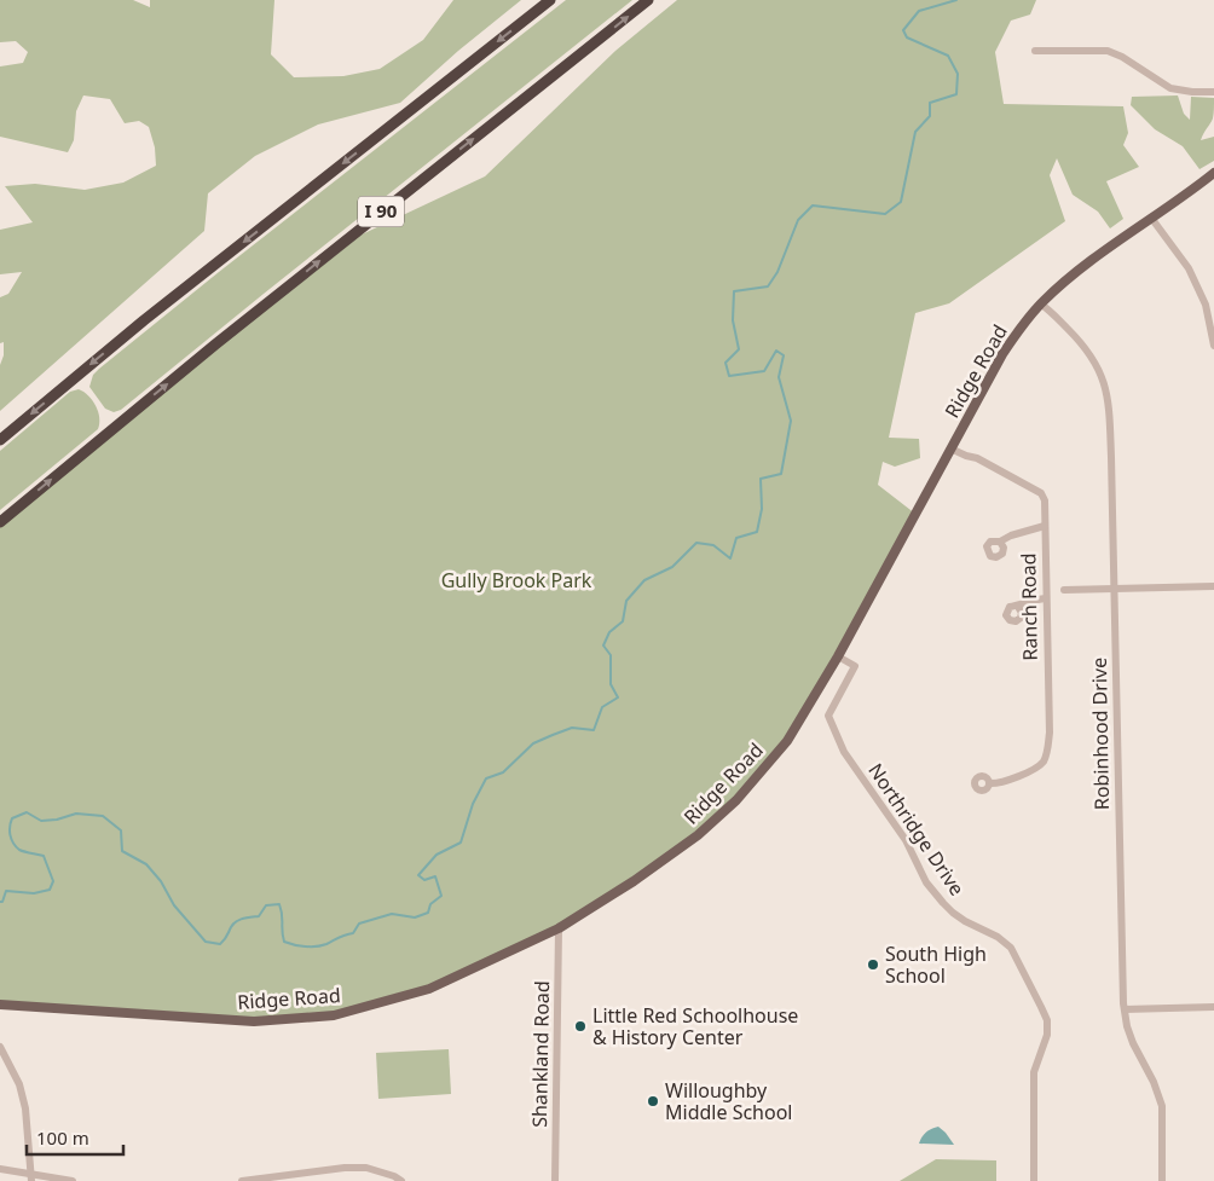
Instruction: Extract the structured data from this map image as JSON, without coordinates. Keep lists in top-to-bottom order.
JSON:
{
  "streets": {
    "highway": ["I 90"],
    "main road": ["Ridge Road"],
    "street": [
      "Ranch Road",
      "Robinhood Drive",
      "Northridge Drive",
      "Shankland Road"
    ]
  },
  "crossings": [
    ["Ridge Road", "Ranch Road"],
    ["Ridge Road", "Robinhood Drive"],
    ["Ridge Road", "Northridge Drive"],
    ["Ridge Road", "Shankland Road"]
  ],
  "parks": ["Gully Brook Park"],
  "places": ["South High School", "Little Red Schoolhouse & History Center", "Willoughby Middle School"],
  "scale_bar": "100 m"
}
